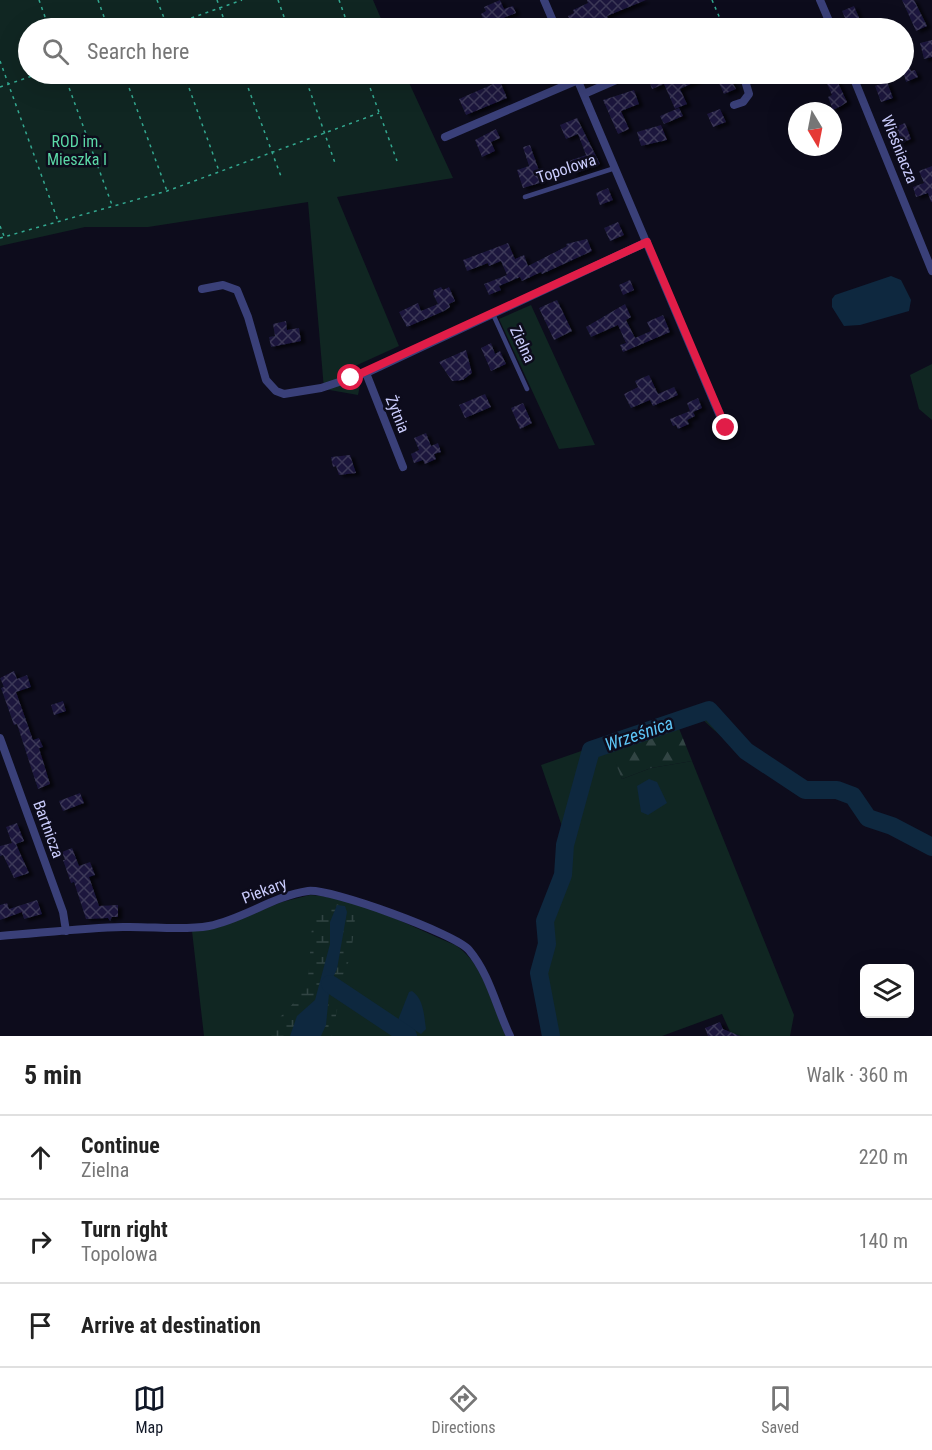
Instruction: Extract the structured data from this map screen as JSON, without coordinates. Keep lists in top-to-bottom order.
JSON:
{
  "streets": {
    "street": [
      "Wieśniacza",
      "Topolowa",
      "Zielna",
      "Żytnia",
      "Bartnicza",
      "Piekary"
    ]
  },
  "crossings": [
    ["Topolowa", "Zielna"],
    ["Zielna", "Żytnia"],
    ["Bartnicza", "Piekary"]
  ],
  "water": ["Wrześnica"],
  "parks": ["ROD im. Mieszka I"],
  "north": "bottom",
  "page": {
    "search": "Search here",
    "heading": ["5 min", "Walk · 360 m"],
    "list": [
      ["Continue", "Zielna", "220 m"],
      ["Turn right", "Topolowa", "140 m"],
      "Arrive at destination"
    ],
    "nav": ["Map", "Directions", "Saved"]
  }
}
